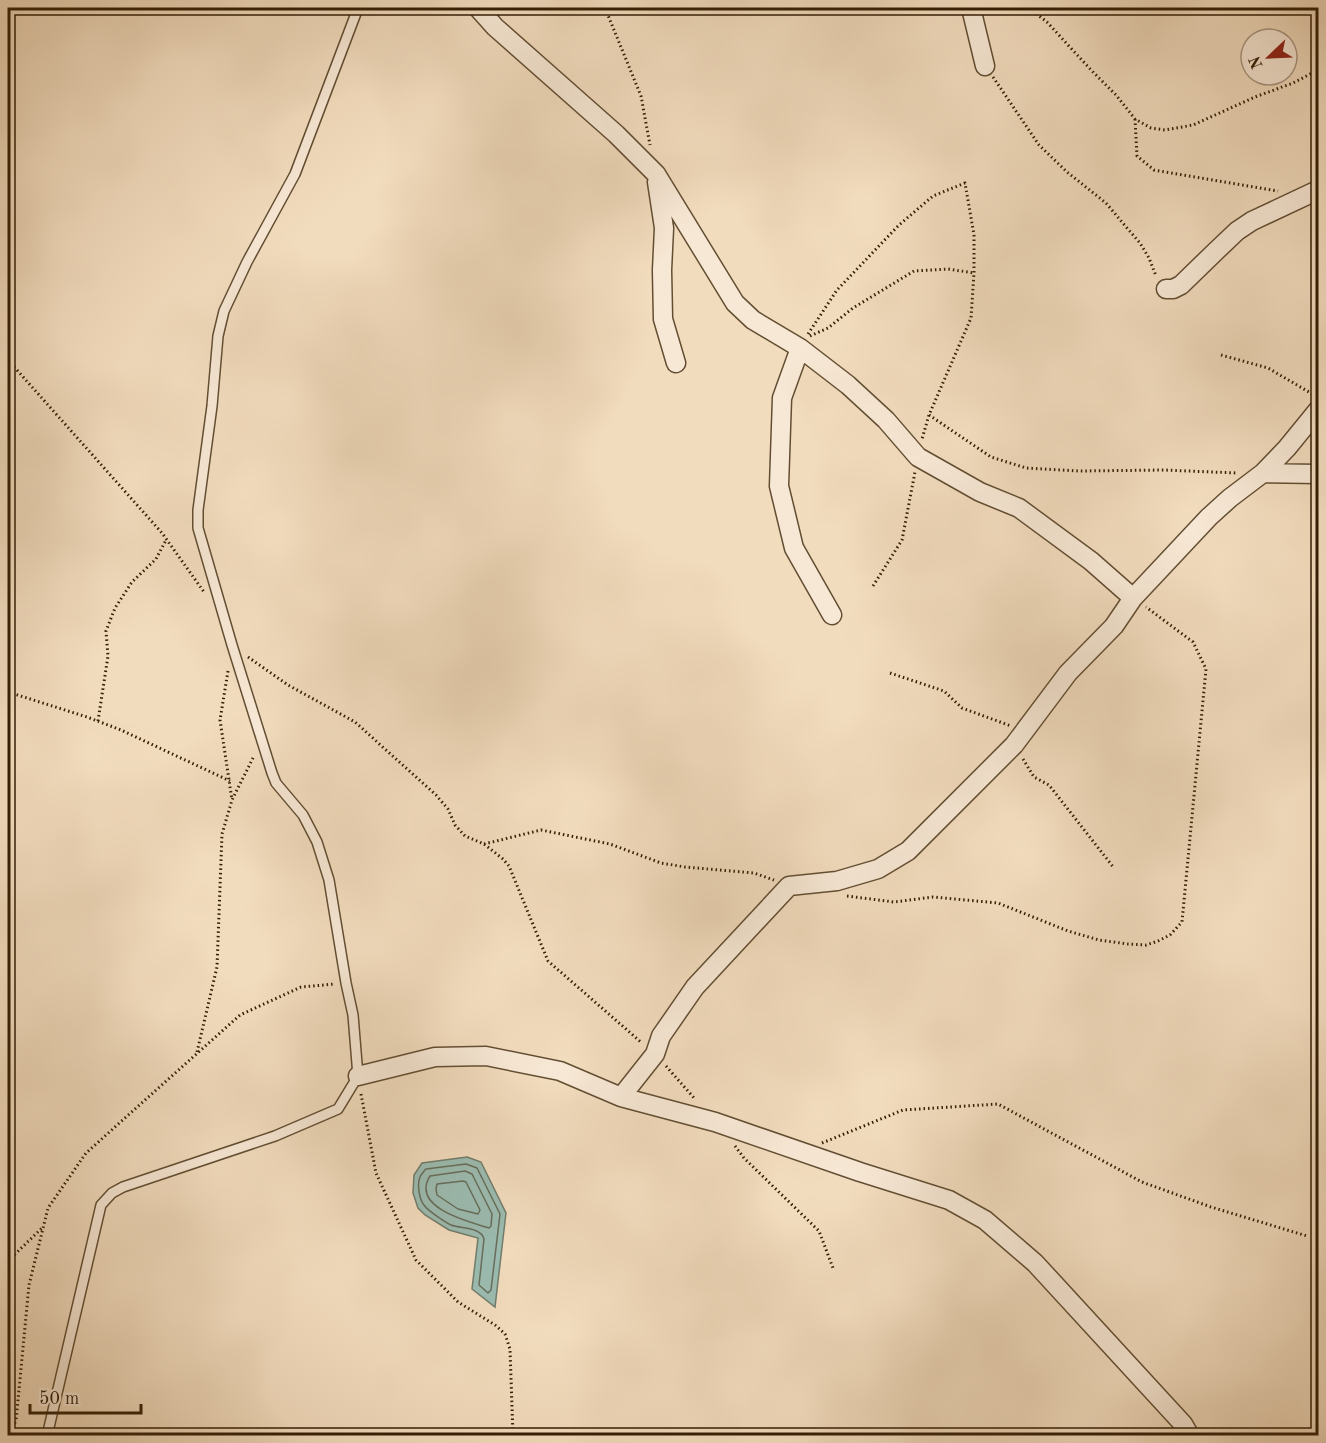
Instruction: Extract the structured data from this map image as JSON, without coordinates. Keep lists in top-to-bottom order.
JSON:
{
  "scale_bar": "50 m",
  "north": "bottom left"
}
